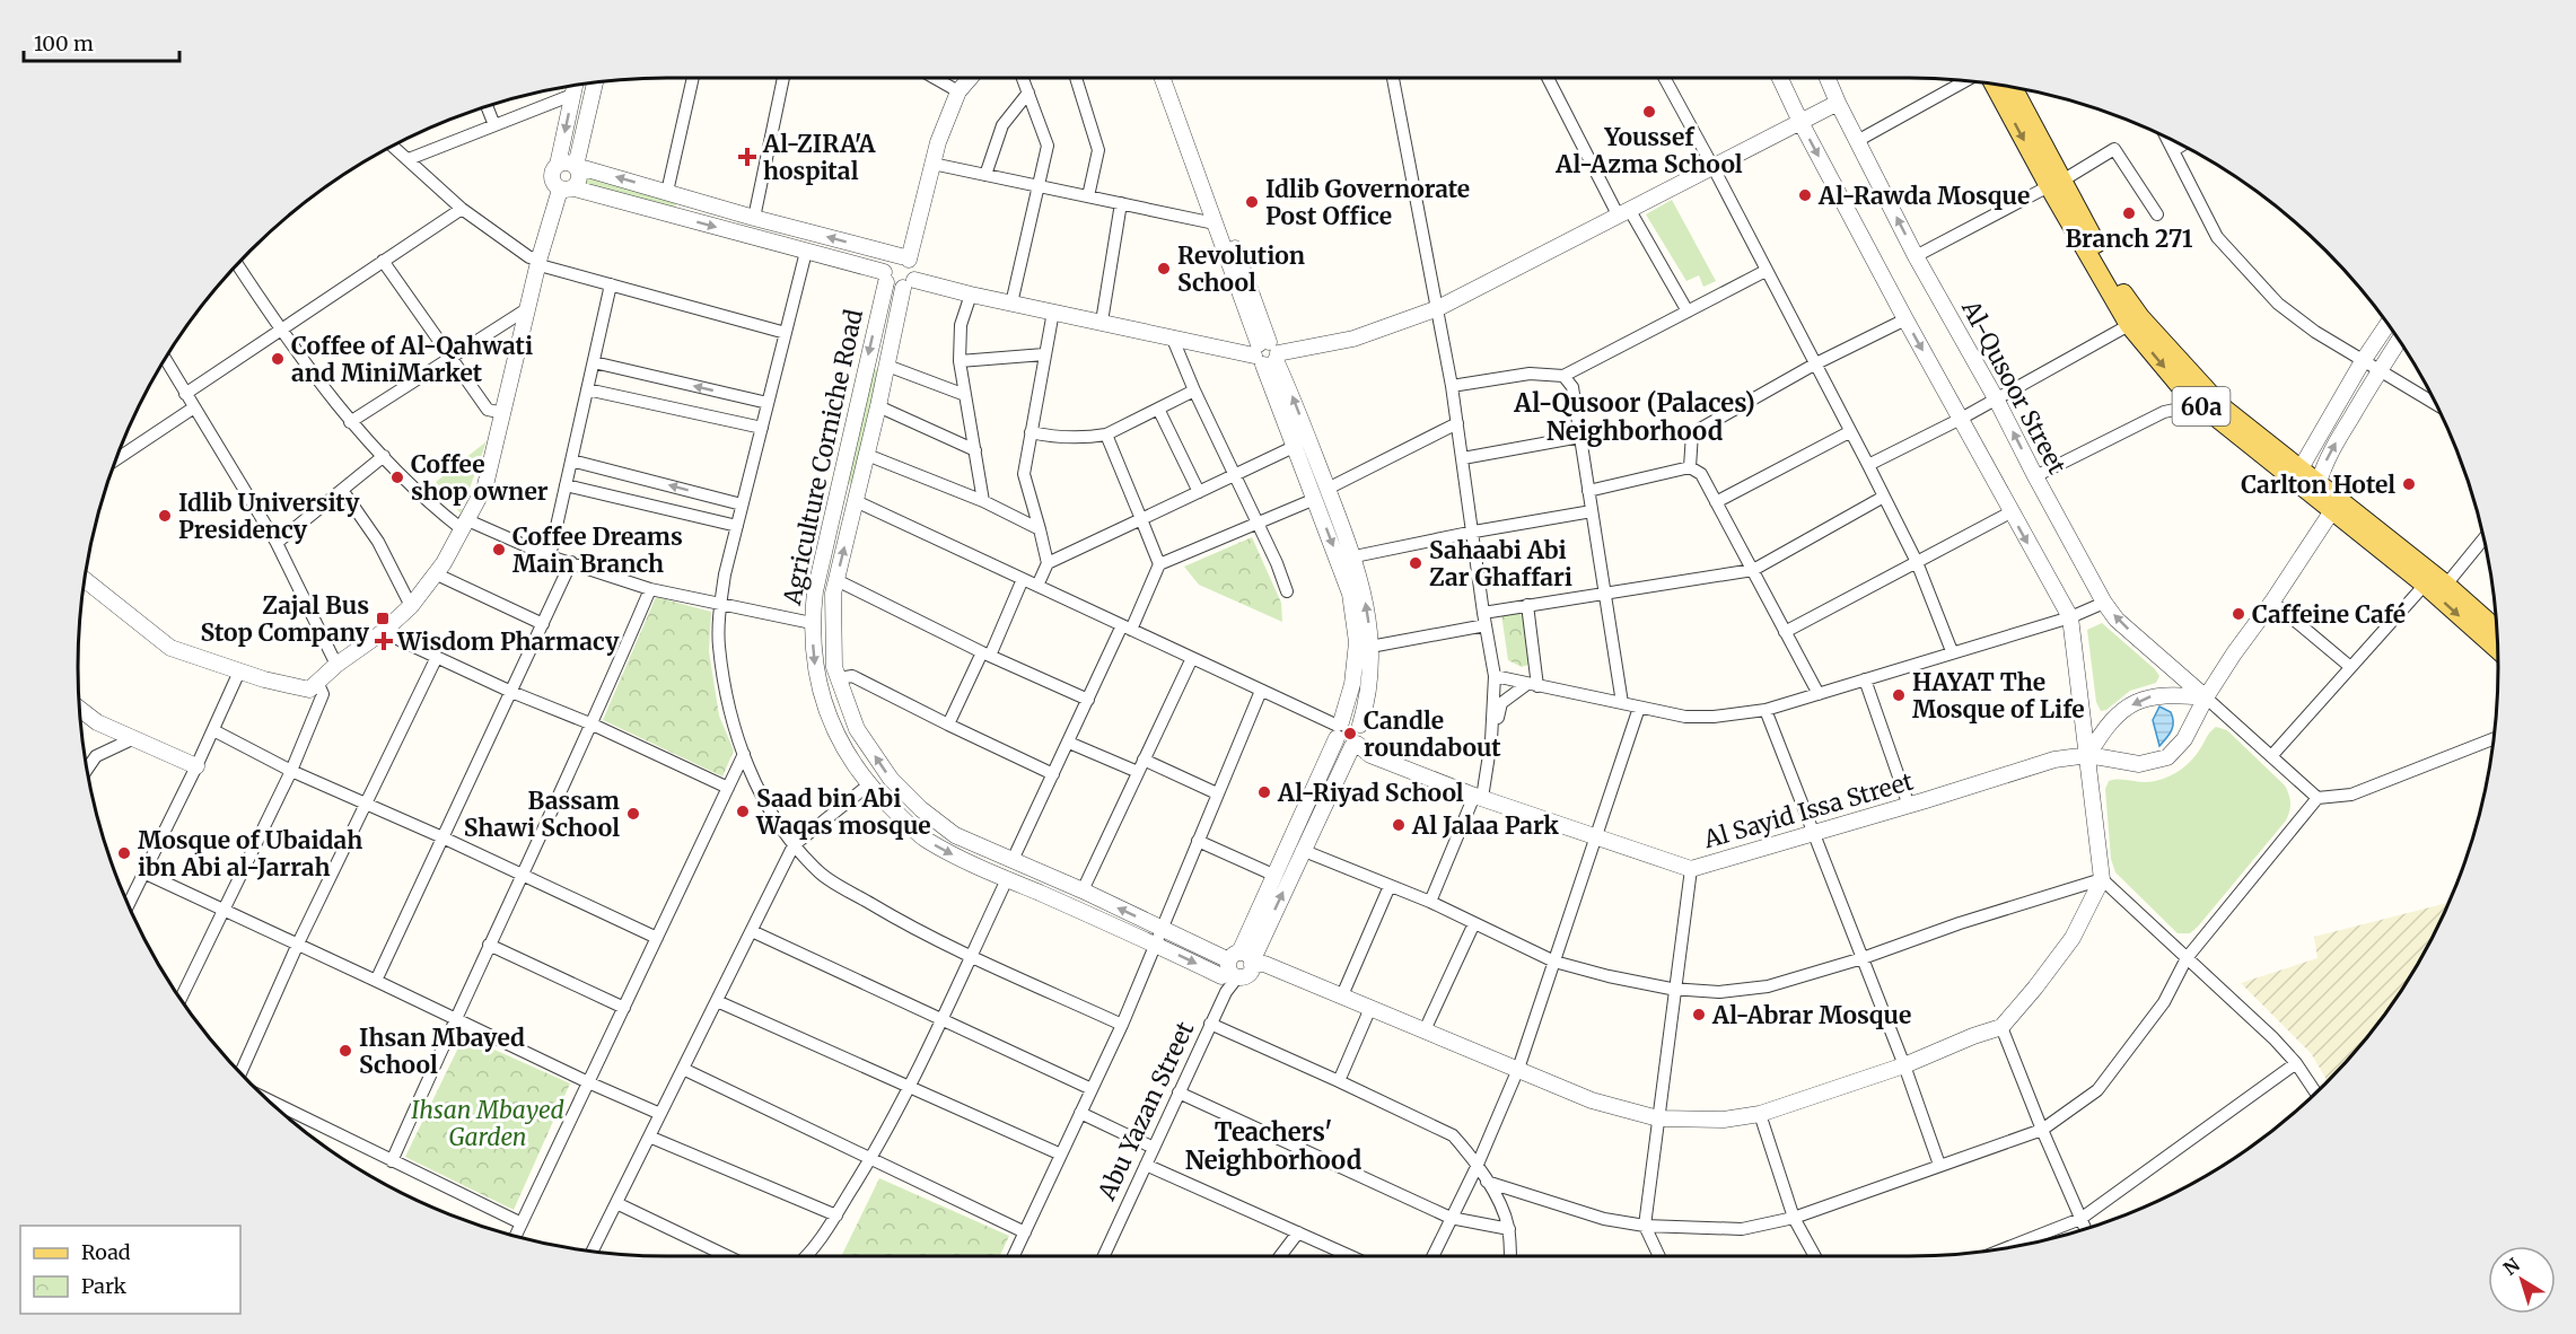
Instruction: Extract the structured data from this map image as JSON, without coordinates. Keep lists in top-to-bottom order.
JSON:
{
  "streets": {
    "main road": ["60a"],
    "street": [
      "Al-Qusoor Street",
      "Agriculture Corniche Road",
      "Al Sayid Issa Street",
      "Abu Yazan Street"
    ]
  },
  "crossings": [
    ["Al-Qusoor Street", "Al Sayid Issa Street"],
    ["60a", "Al Sayid Issa Street"],
    ["Agriculture Corniche Road", "Abu Yazan Street"]
  ],
  "districts": ["Al-Qusoor (Palaces) Neighborhood", "Teachers' Neighborhood"],
  "parks": ["Ihsan Mbayed Garden"],
  "places": {
    "other": [
      "Youssef Al-Azma School",
      "Al-Rawda Mosque",
      "Idlib Governorate Post Office",
      "Branch 271",
      "Revolution School",
      "Coffee of Al-Qahwati and MiniMarket",
      "Coffee shop owner",
      "Carlton Hotel",
      "Idlib University Presidency",
      "Coffee Dreams Main Branch",
      "Sahaabi Abi Zar Ghaffari",
      "Caffeine Café",
      "HAYAT The Mosque of Life",
      "Candle roundabout",
      "Al-Riyad School",
      "Saad bin Abi Waqas mosque",
      "Bassam Shawi School",
      "Al Jalaa Park",
      "Mosque of Ubaidah ibn Abi al-Jarrah",
      "Al-Abrar Mosque",
      "Ihsan Mbayed School"
    ],
    "health": ["Al-ZIRA'A hospital", "Wisdom Pharmacy"],
    "transit": ["Zajal Bus Stop Company"]
  },
  "legend": ["Road", "Park"],
  "scale_bar": "100 m",
  "north": "top left"
}
